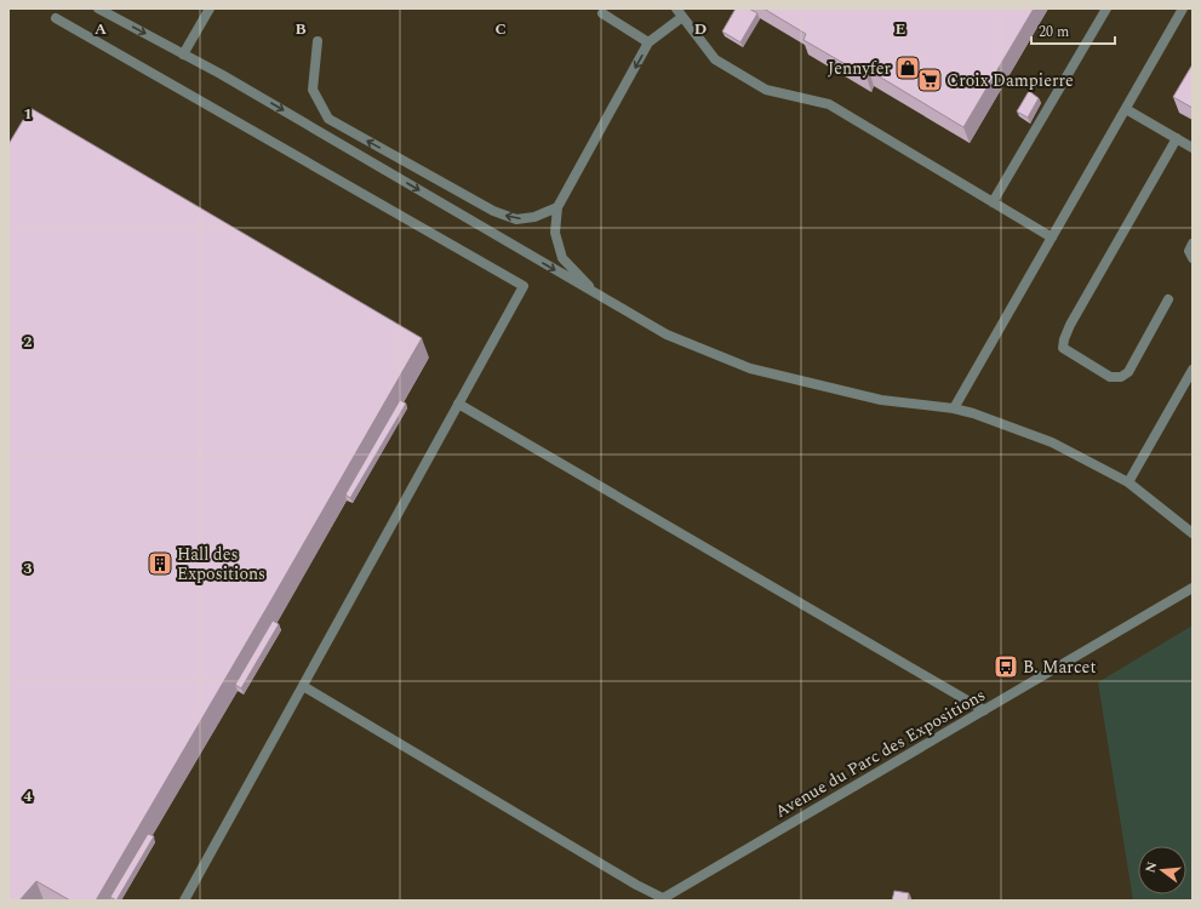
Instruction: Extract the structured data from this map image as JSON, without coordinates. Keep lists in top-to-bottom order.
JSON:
{
  "streets": {
    "street": ["Avenue du Parc des Expositions"]
  },
  "places": {
    "shop": ["Jennyfer"],
    "supermarket": ["Croix Dampierre"],
    "building": ["Hall des Expositions"],
    "bus stop": ["B. Marcet"]
  },
  "scale_bar": "20 m",
  "north": "left",
  "grid": {
    "columns": [
      "A",
      "B",
      "C",
      "D",
      "E"
    ],
    "rows": [
      "1",
      "2",
      "3",
      "4"
    ]
  }
}
